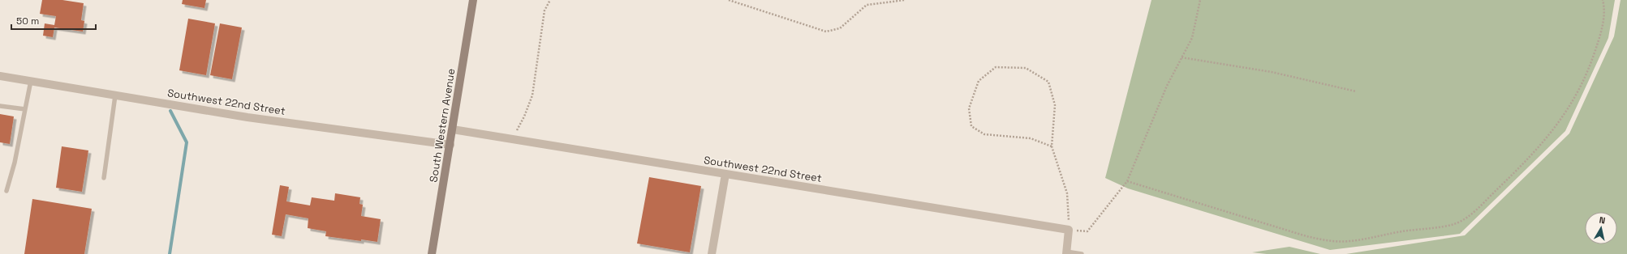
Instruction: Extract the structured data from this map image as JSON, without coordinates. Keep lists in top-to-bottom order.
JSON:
{
  "streets": {
    "main road": ["South Western Avenue"],
    "street": ["Southwest 22nd Street"]
  },
  "crossings": [
    ["Southwest 22nd Street", "South Western Avenue"]
  ],
  "scale_bar": "50 m",
  "north": "top"
}
